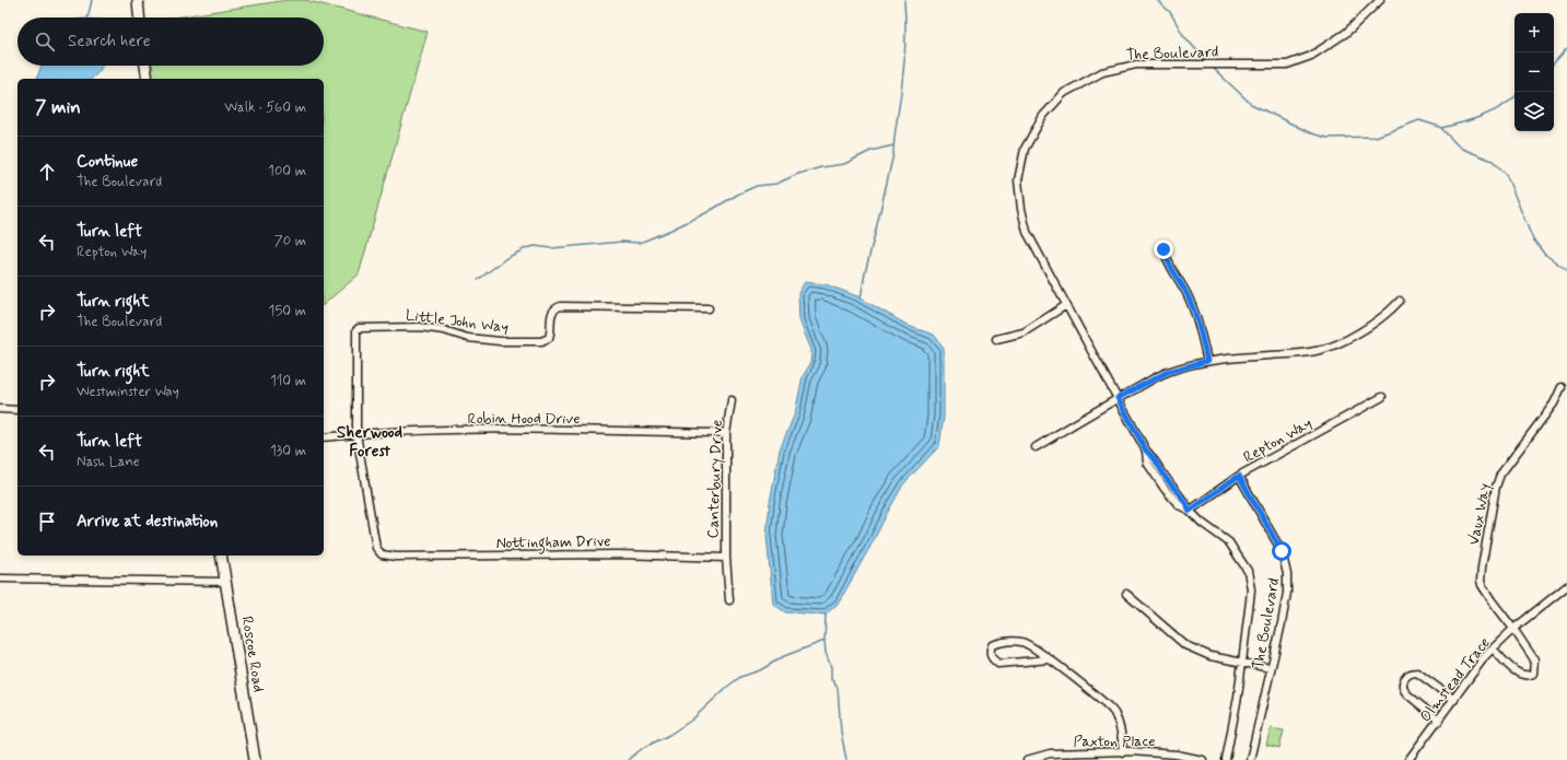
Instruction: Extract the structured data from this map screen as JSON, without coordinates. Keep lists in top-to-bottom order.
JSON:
{
  "streets": {
    "main road": ["Roscoe Road"],
    "street": [
      "The Boulevard",
      "Little John Way",
      "Robin Hood Drive",
      "Repton Way",
      "Canterbury Drive",
      "Vaux Way",
      "Nottingham Drive",
      "Olmstead Trace",
      "Paxton Place"
    ]
  },
  "crossings": [
    ["The Boulevard", "Repton Way"],
    ["Little John Way", "Robin Hood Drive"],
    ["Little John Way", "Nottingham Drive"],
    ["Robin Hood Drive", "Canterbury Drive"],
    ["Robin Hood Drive", "Nottingham Drive"],
    ["Canterbury Drive", "Nottingham Drive"],
    ["Vaux Way", "Olmstead Trace"]
  ],
  "districts": ["Sherwood Forest"],
  "page": {
    "map_buttons": ["+", "−"],
    "search": "Search here",
    "heading": ["7 min", "Walk · 560 m"],
    "list": [
      ["Continue", "The Boulevard", "100 m"],
      ["Turn left", "Repton Way", "70 m"],
      ["Turn right", "The Boulevard", "150 m"],
      ["Turn right", "Westminster Way", "110 m"],
      ["Turn left", "Nash Lane", "130 m"],
      "Arrive at destination"
    ]
  }
}
